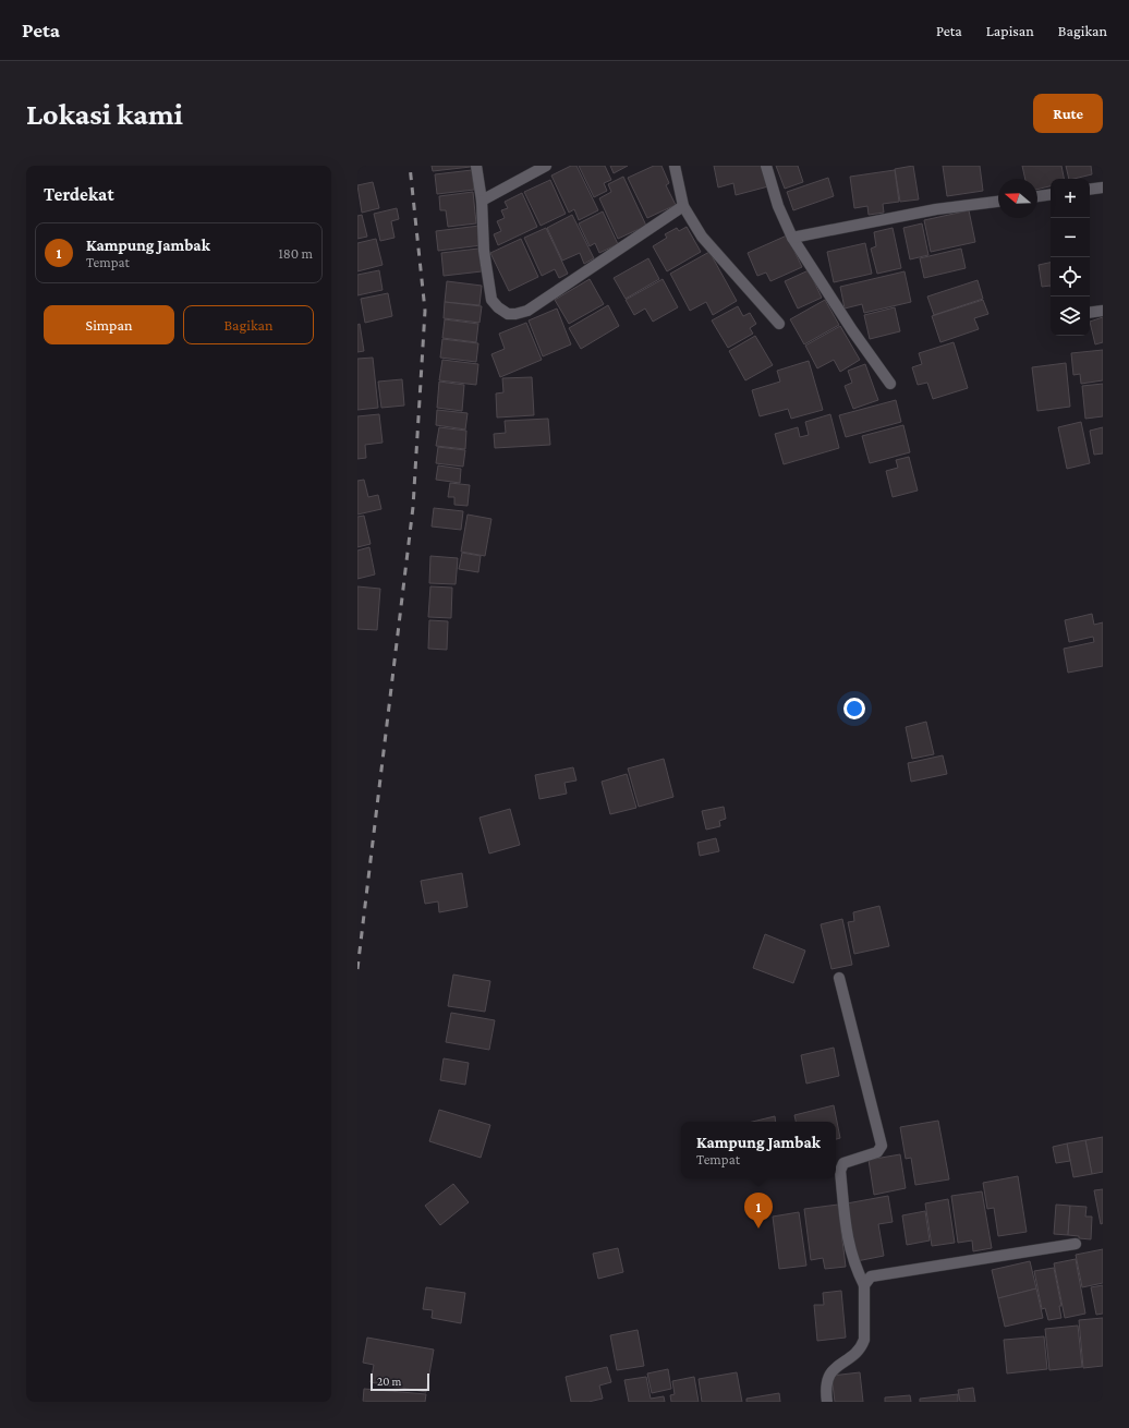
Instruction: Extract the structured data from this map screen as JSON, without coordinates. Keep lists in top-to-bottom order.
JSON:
{
  "scale_bar": "20 m",
  "north": "left",
  "page": {
    "header": "Peta",
    "nav": ["Peta", "Lapisan", "Bagikan"],
    "buttons": [
      "Rute",
      ["Simpan", "Bagikan"]
    ],
    "title": "Lokasi kami",
    "heading": "Terdekat",
    "map_buttons": ["+", "−"],
    "list": [
      {
        "mark": "1",
        "name": "Kampung Jambak",
        "note": "Tempat",
        "value": "180 m"
      }
    ],
    "popup": ["Kampung Jambak", "Tempat"],
    "pins": "1",
    "scale": "20 m"
  }
}
